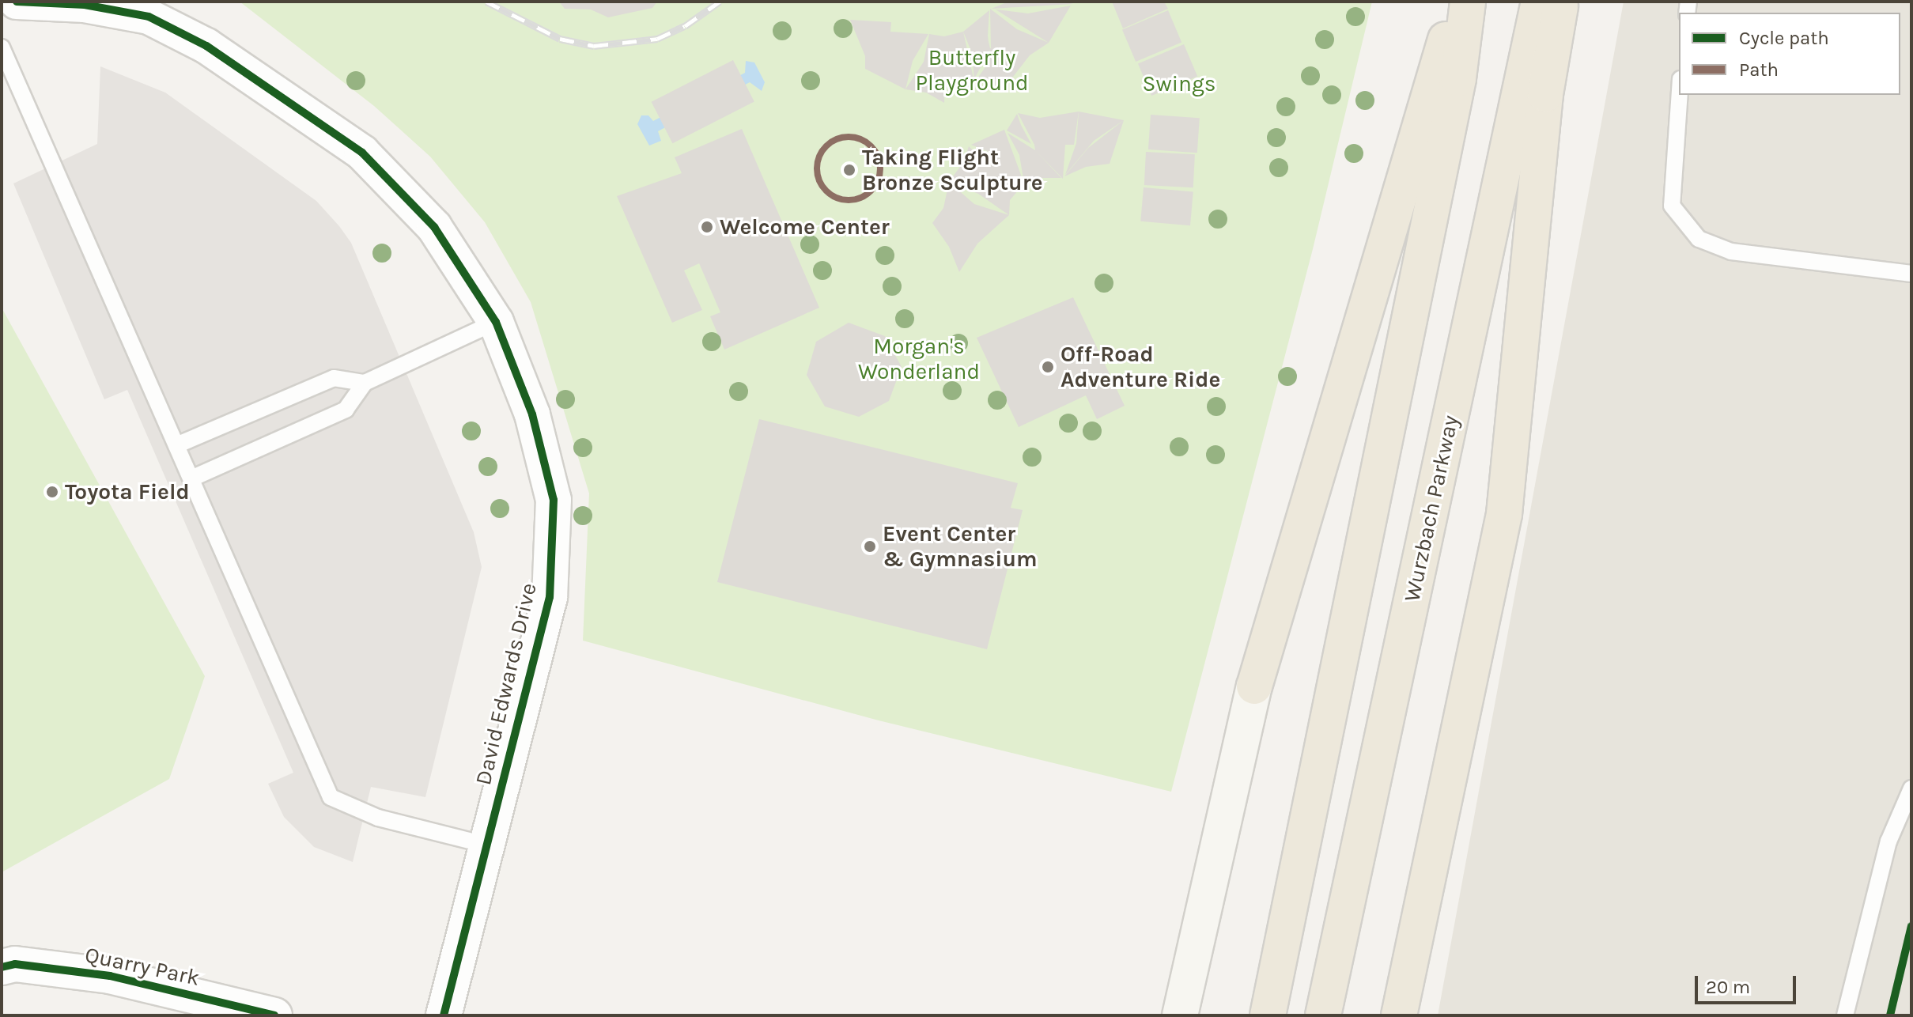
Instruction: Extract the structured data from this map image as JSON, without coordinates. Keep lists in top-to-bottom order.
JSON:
{
  "streets": {
    "highway": ["Wurzbach Parkway"],
    "street": ["David Edwards Drive", "Quarry Park"]
  },
  "parks": ["Butterfly Playground", "Swings", "Morgan's Wonderland"],
  "places": [
    "Taking Flight Bronze Sculpture",
    "Welcome Center",
    "Off-Road Adventure Ride",
    "Toyota Field",
    "Event Center & Gymnasium"
  ],
  "legend": ["Cycle path", "Path"],
  "scale_bar": "20 m"
}
